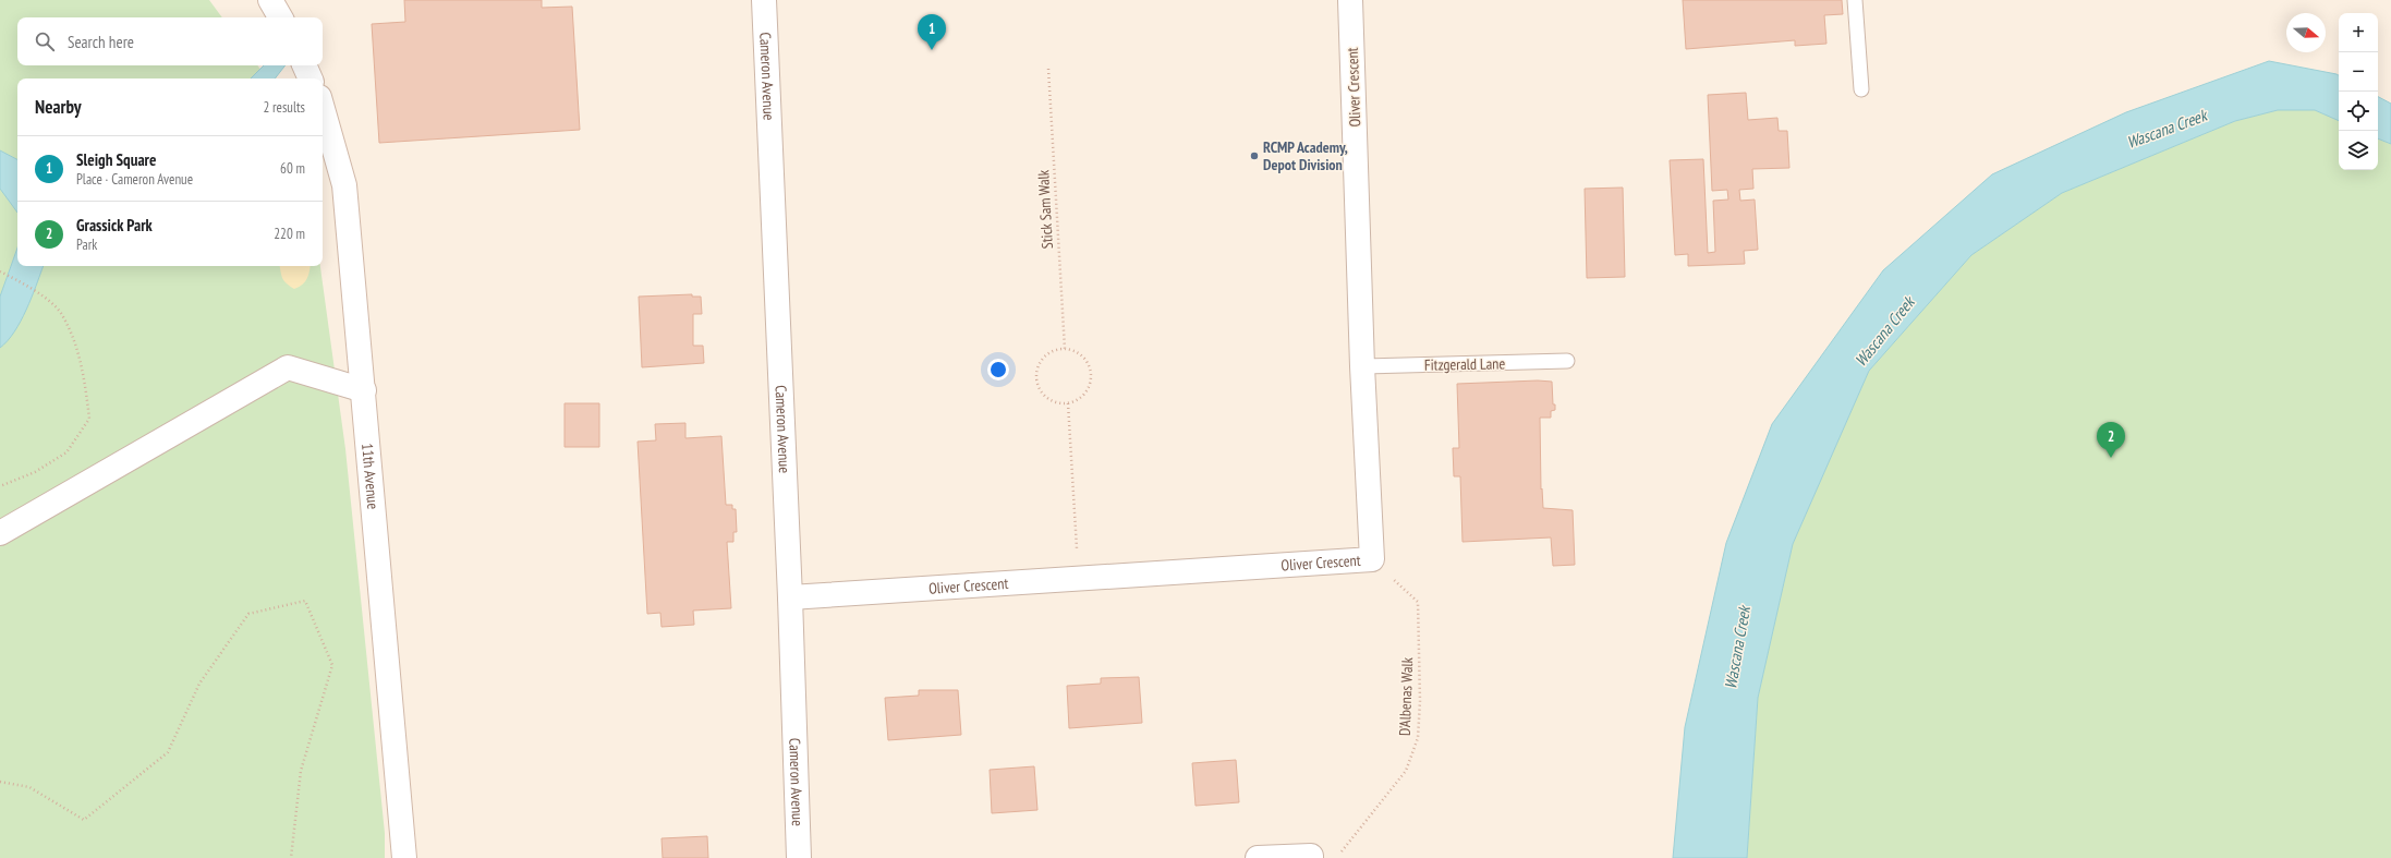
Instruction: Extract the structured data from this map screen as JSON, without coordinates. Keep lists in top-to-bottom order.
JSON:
{
  "streets": {
    "street": ["Cameron Avenue", "Oliver Crescent", "11th Avenue"],
    "lane": ["Fitzgerald Lane"],
    "path": ["Stick Sam Walk", "D'Albenas Walk"]
  },
  "crossings": [
    ["Cameron Avenue", "Oliver Crescent"],
    ["Oliver Crescent", "Fitzgerald Lane"],
    ["Oliver Crescent", "D'Albenas Walk"]
  ],
  "water": ["Wascana Creek"],
  "places": ["RCMP Academy, Depot Division"],
  "north": "right",
  "page": {
    "map_buttons": ["+", "−"],
    "pins": ["1", "2"],
    "search": "Search here",
    "heading": ["Nearby", "2 results"],
    "list": [
      {
        "mark": "1",
        "name": "Sleigh Square",
        "note": "Place · Cameron Avenue",
        "value": "60 m"
      },
      {
        "mark": "2",
        "name": "Grassick Park",
        "note": "Park",
        "value": "220 m"
      }
    ]
  }
}
